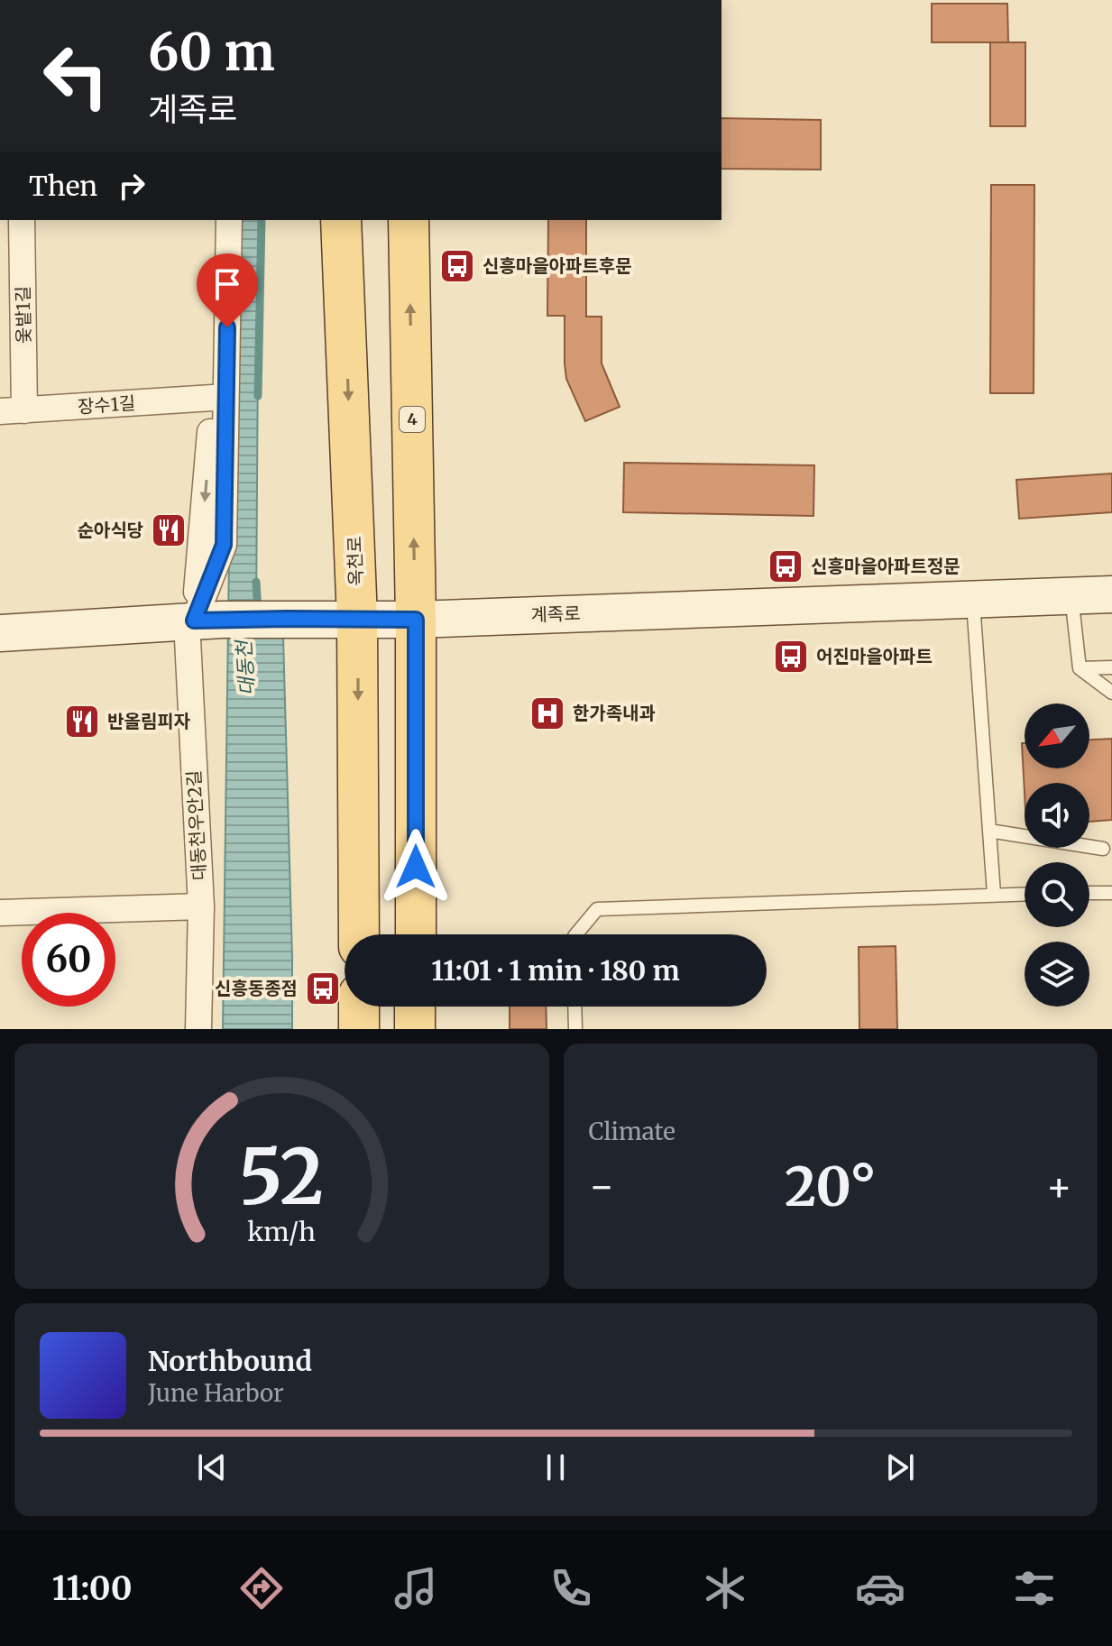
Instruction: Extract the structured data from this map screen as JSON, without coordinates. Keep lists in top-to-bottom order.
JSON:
{
  "streets": {
    "main road": ["4", "옥천로", "계족로"],
    "street": ["옻밭1길", "장수1길", "대동천우안2길"]
  },
  "crossings": [
    ["옻밭1길", "장수1길"],
    ["장수1길", "대동천우안2길"],
    ["4", "계족로"],
    ["옥천로", "계족로"],
    ["계족로", "대동천우안2길"]
  ],
  "water": ["대동천"],
  "places": {
    "bus stop": [
      "신흥마을아파트후문",
      "신흥마을아파트정문",
      "어진마을아파트",
      "신흥동종점"
    ],
    "restaurant": ["순아식당", "반올림피자"],
    "hospital": ["한가족내과"]
  },
  "north": "bottom left",
  "page": {
    "turn": ["60 m", "계족로"],
    "then": "Then",
    "limit": "60",
    "trip": "11:01 · 1 min · 180 m",
    "tile": "Climate",
    "heat": ["−", "20°", "+"],
    "song": ["Northbound", "June Harbor"],
    "tabs": "11:00",
    "gauge": ["52", "km/h"]
  }
}
